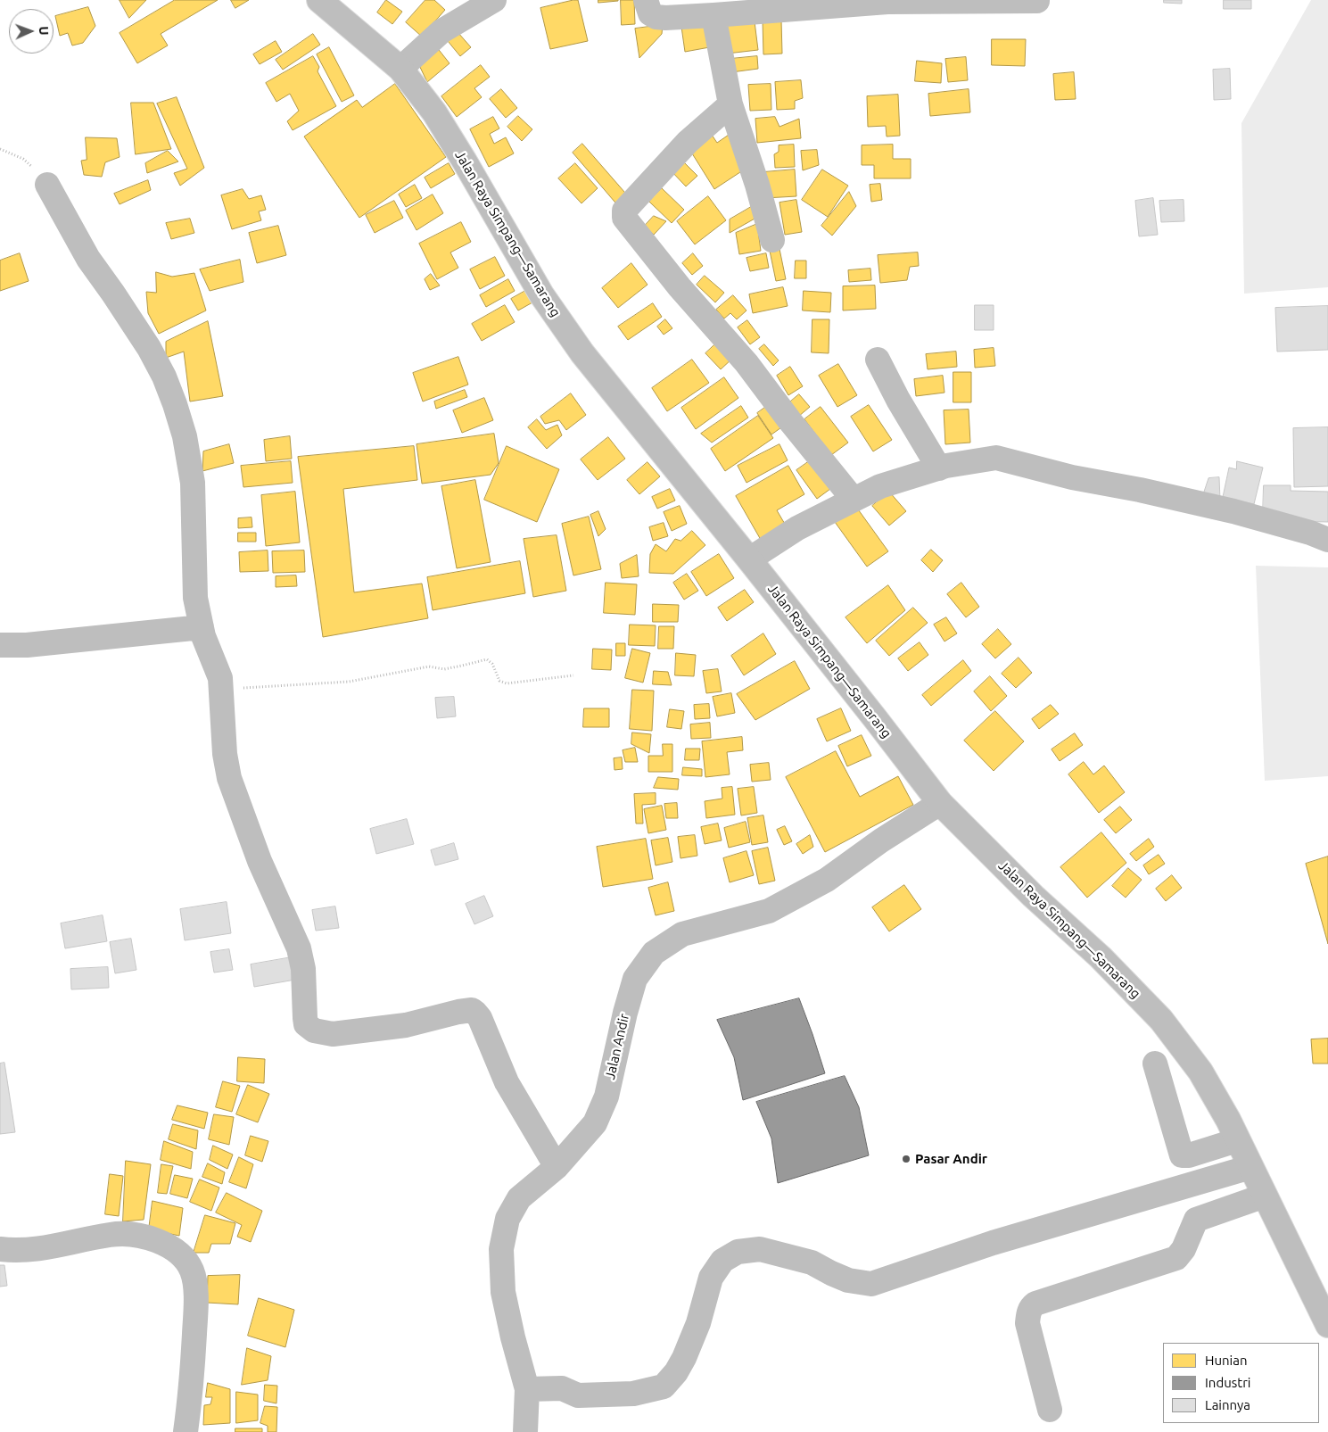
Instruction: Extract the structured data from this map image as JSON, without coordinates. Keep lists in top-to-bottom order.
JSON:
{
  "streets": {
    "street": ["Jalan Raya Simpang—Samarang", "Jalan Andir"]
  },
  "crossings": [
    ["Jalan Raya Simpang—Samarang", "Jalan Andir"]
  ],
  "places": ["Pasar Andir"],
  "legend": ["Hunian", "Industri", "Lainnya"],
  "north": "right"
}
